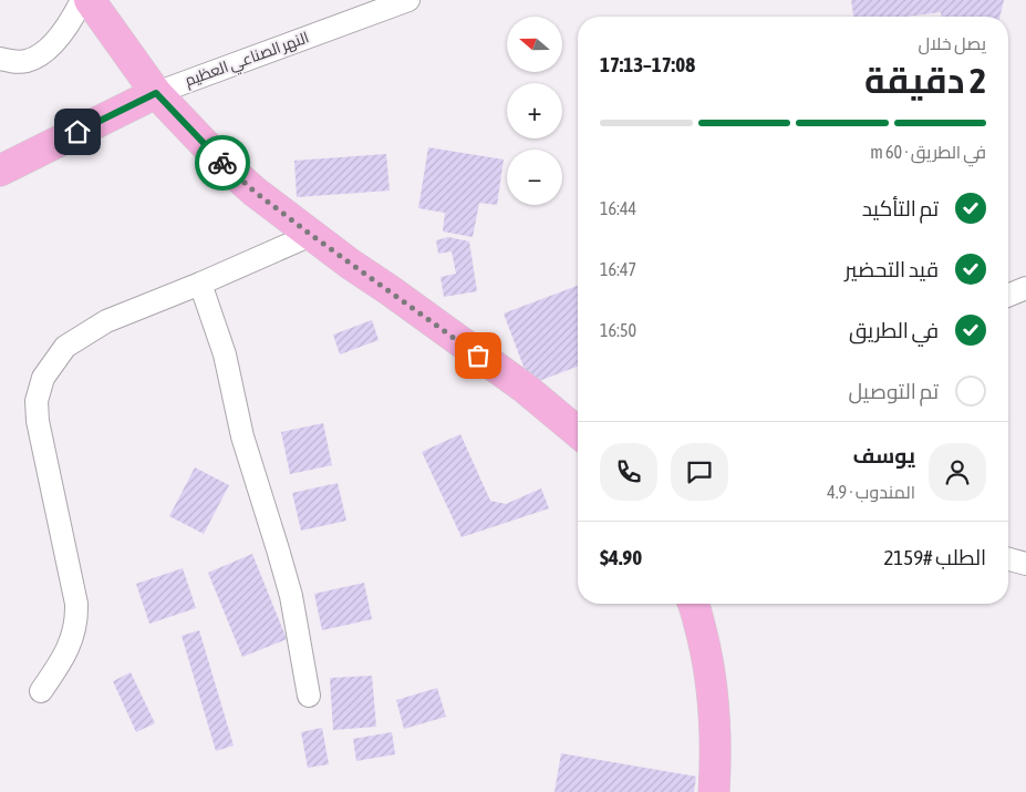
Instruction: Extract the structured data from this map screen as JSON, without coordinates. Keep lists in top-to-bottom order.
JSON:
{
  "streets": {
    "main road": ["النهر الصناعي العظيم"]
  },
  "north": "left",
  "page": {
    "map_buttons": ["+", "−"],
    "heading": ["2 دقيقة", "يصل خلال", "17:08–17:13"],
    "panel": [
      "يوسف",
      "المندوب · 4.9",
      "الطلب #2159",
      "$4.90"
    ],
    "bar": "في الطريق · 60 m",
    "list": [
      ["تم التأكيد", "16:44"],
      ["قيد التحضير", "16:47"],
      ["في الطريق", "16:50"],
      "تم التوصيل"
    ]
  }
}
